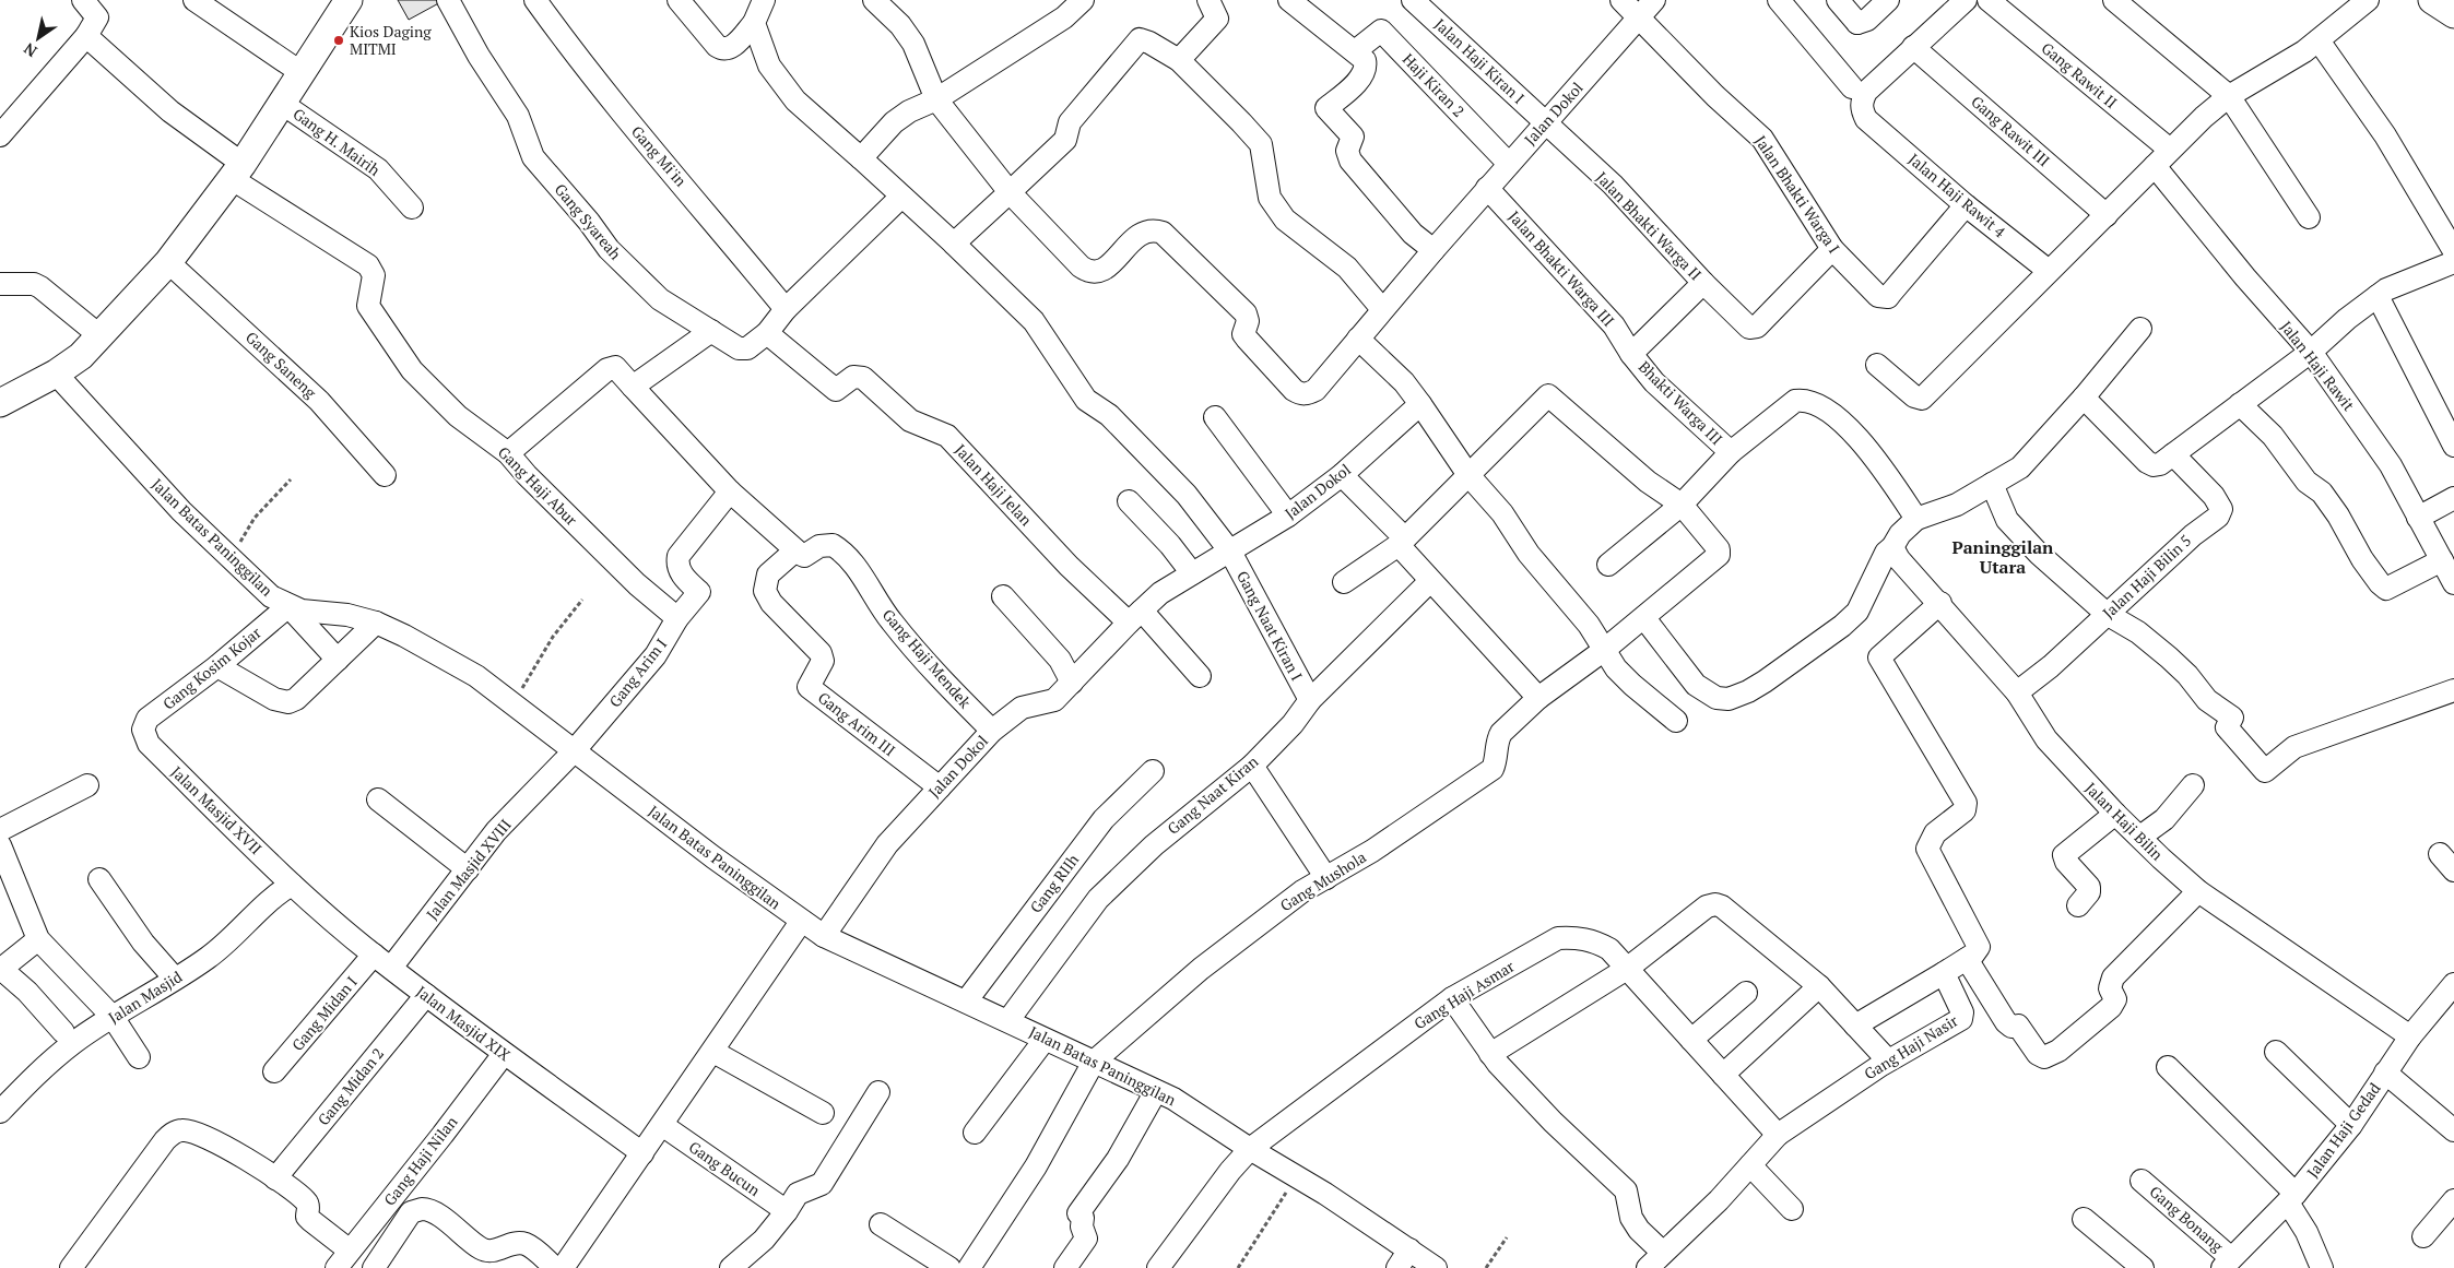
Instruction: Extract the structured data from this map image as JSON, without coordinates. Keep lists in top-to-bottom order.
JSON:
{
  "streets": {
    "street": [
      "Jalan Haji Kiran I",
      "Gang Rawit II",
      "Haji Kiran 2",
      "Jalan Dokol",
      "Gang Rawit III",
      "Gang H. Mairih",
      "Gang Mi'in",
      "Jalan Bhakti Warga I",
      "Jalan Haji Rawit 4",
      "Gang Syareah",
      "Jalan Bhakti Warga II",
      "Jalan Bhakti Warga III",
      "Gang Saneng",
      "Jalan Haji Rawit",
      "Bhakti Warga III",
      "Jalan Haji Jelan",
      "Gang Haji Abur",
      "Jalan Batas Paninggilan",
      "Jalan Haji Bilin 5",
      "Gang Naat Kiran I",
      "Gang Haji Mendek",
      "Gang Kosim Kojar",
      "Gang Arim I",
      "Gang Arim III",
      "Gang Naat Kiran",
      "Jalan Masjid XVII",
      "Jalan Haji Bilin",
      "Jalan Masjid XVIII",
      "Gang Mushola",
      "Gang RIIh",
      "Gang Haji Asmar",
      "Jalan Masjid",
      "Gang Midan I",
      "Jalan Masjid XIX",
      "Gang Haji Nasir",
      "Gang Midan 2",
      "Jalan Haji Gedad",
      "Gang Haji Nilan",
      "Gang Bucun",
      "Gang Bonang"
    ]
  },
  "crossings": [
    ["Jalan Haji Kiran I", "Jalan Dokol"],
    ["Jalan Haji Kiran I", "Jalan Bhakti Warga II"],
    ["Haji Kiran 2", "Jalan Dokol"],
    ["Jalan Dokol", "Jalan Bhakti Warga I"],
    ["Jalan Dokol", "Jalan Bhakti Warga II"],
    ["Jalan Dokol", "Jalan Bhakti Warga III"],
    ["Jalan Dokol", "Jalan Haji Jelan"],
    ["Jalan Dokol", "Jalan Batas Paninggilan"],
    ["Jalan Dokol", "Gang Naat Kiran I"],
    ["Jalan Dokol", "Gang Haji Mendek"],
    ["Jalan Dokol", "Gang Arim III"],
    ["Gang Rawit III", "Jalan Haji Rawit 4"],
    ["Gang Mi'in", "Gang Syareah"],
    ["Jalan Bhakti Warga I", "Jalan Haji Rawit 4"],
    ["Jalan Bhakti Warga I", "Jalan Bhakti Warga II"],
    ["Gang Syareah", "Jalan Haji Jelan"],
    ["Gang Syareah", "Gang Naat Kiran I"],
    ["Jalan Bhakti Warga III", "Bhakti Warga III"],
    ["Gang Haji Abur", "Gang Arim I"],
    ["Jalan Batas Paninggilan", "Gang Kosim Kojar"],
    ["Jalan Batas Paninggilan", "Gang Arim I"],
    ["Jalan Batas Paninggilan", "Gang Naat Kiran"],
    ["Jalan Batas Paninggilan", "Jalan Masjid XVIII"],
    ["Jalan Batas Paninggilan", "Gang Mushola"],
    ["Jalan Batas Paninggilan", "Gang RIIh"],
    ["Jalan Batas Paninggilan", "Gang Haji Asmar"],
    ["Jalan Haji Bilin 5", "Jalan Haji Bilin"],
    ["Gang Naat Kiran I", "Gang Naat Kiran"],
    ["Gang Haji Mendek", "Gang Arim III"],
    ["Gang Kosim Kojar", "Jalan Masjid XVII"],
    ["Gang Arim I", "Jalan Masjid XVIII"],
    ["Jalan Masjid XVII", "Jalan Masjid"],
    ["Jalan Masjid XVII", "Jalan Masjid XIX"],
    ["Jalan Haji Bilin", "Jalan Haji Gedad"],
    ["Jalan Masjid XVIII", "Gang Midan I"],
    ["Jalan Masjid XVIII", "Jalan Masjid XIX"],
    ["Gang Haji Asmar", "Gang Haji Nasir"],
    ["Jalan Masjid", "Jalan Masjid XIX"],
    ["Gang Midan I", "Jalan Masjid XIX"],
    ["Jalan Masjid XIX", "Gang Midan 2"],
    ["Jalan Masjid XIX", "Gang Haji Nilan"],
    ["Jalan Haji Gedad", "Gang Bonang"]
  ],
  "districts": ["Paninggilan Utara"],
  "places": ["Kios Daging MITMI"],
  "north": "bottom left"
}
